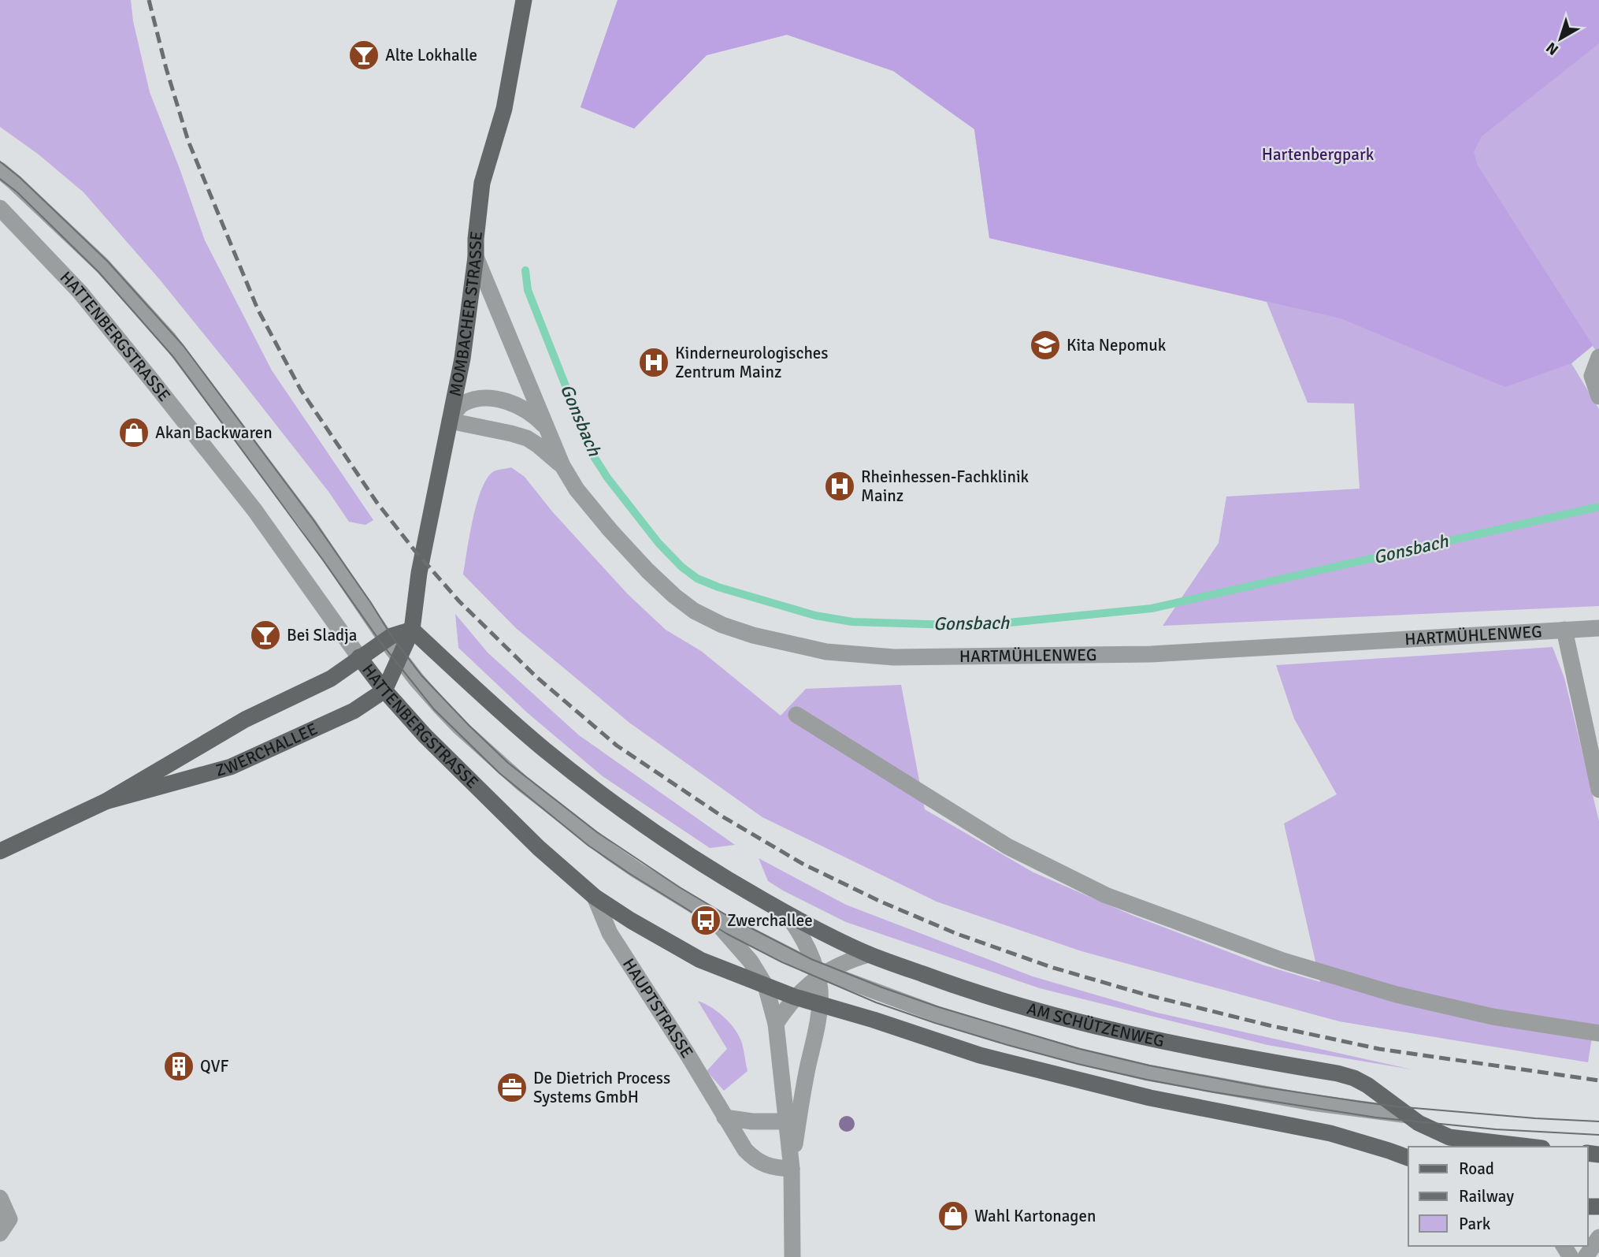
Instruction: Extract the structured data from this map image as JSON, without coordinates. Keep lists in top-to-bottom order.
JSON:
{
  "streets": {
    "main road": [
      "MOMBACHER STRASSE",
      "HATTENBERGSTRASSE",
      "ZWERCHALLEE",
      "AM SCHÜTZENWEG"
    ],
    "street": ["HARTMÜHLENWEG", "HAUPTSTRASSE"]
  },
  "crossings": [
    ["MOMBACHER STRASSE", "HATTENBERGSTRASSE"],
    ["MOMBACHER STRASSE", "HARTMÜHLENWEG"],
    ["HATTENBERGSTRASSE", "ZWERCHALLEE"],
    ["HATTENBERGSTRASSE", "HAUPTSTRASSE"],
    ["HATTENBERGSTRASSE", "AM SCHÜTZENWEG"]
  ],
  "water": ["Gonsbach"],
  "parks": ["Hartenbergpark"],
  "places": {
    "bar": ["Alte Lokhalle", "Bei Sladja"],
    "school or university": ["Kita Nepomuk"],
    "hospital": ["Kinderneurologisches Zentrum Mainz", "Rheinhessen-Fachklinik Mainz"],
    "shop": ["Akan Backwaren", "Wahl Kartonagen"],
    "bus stop": ["Zwerchallee"],
    "building": ["QVF"],
    "office": ["De Dietrich Process Systems GmbH"]
  },
  "legend": ["Road", "Railway", "Park"],
  "north": "bottom left"
}
